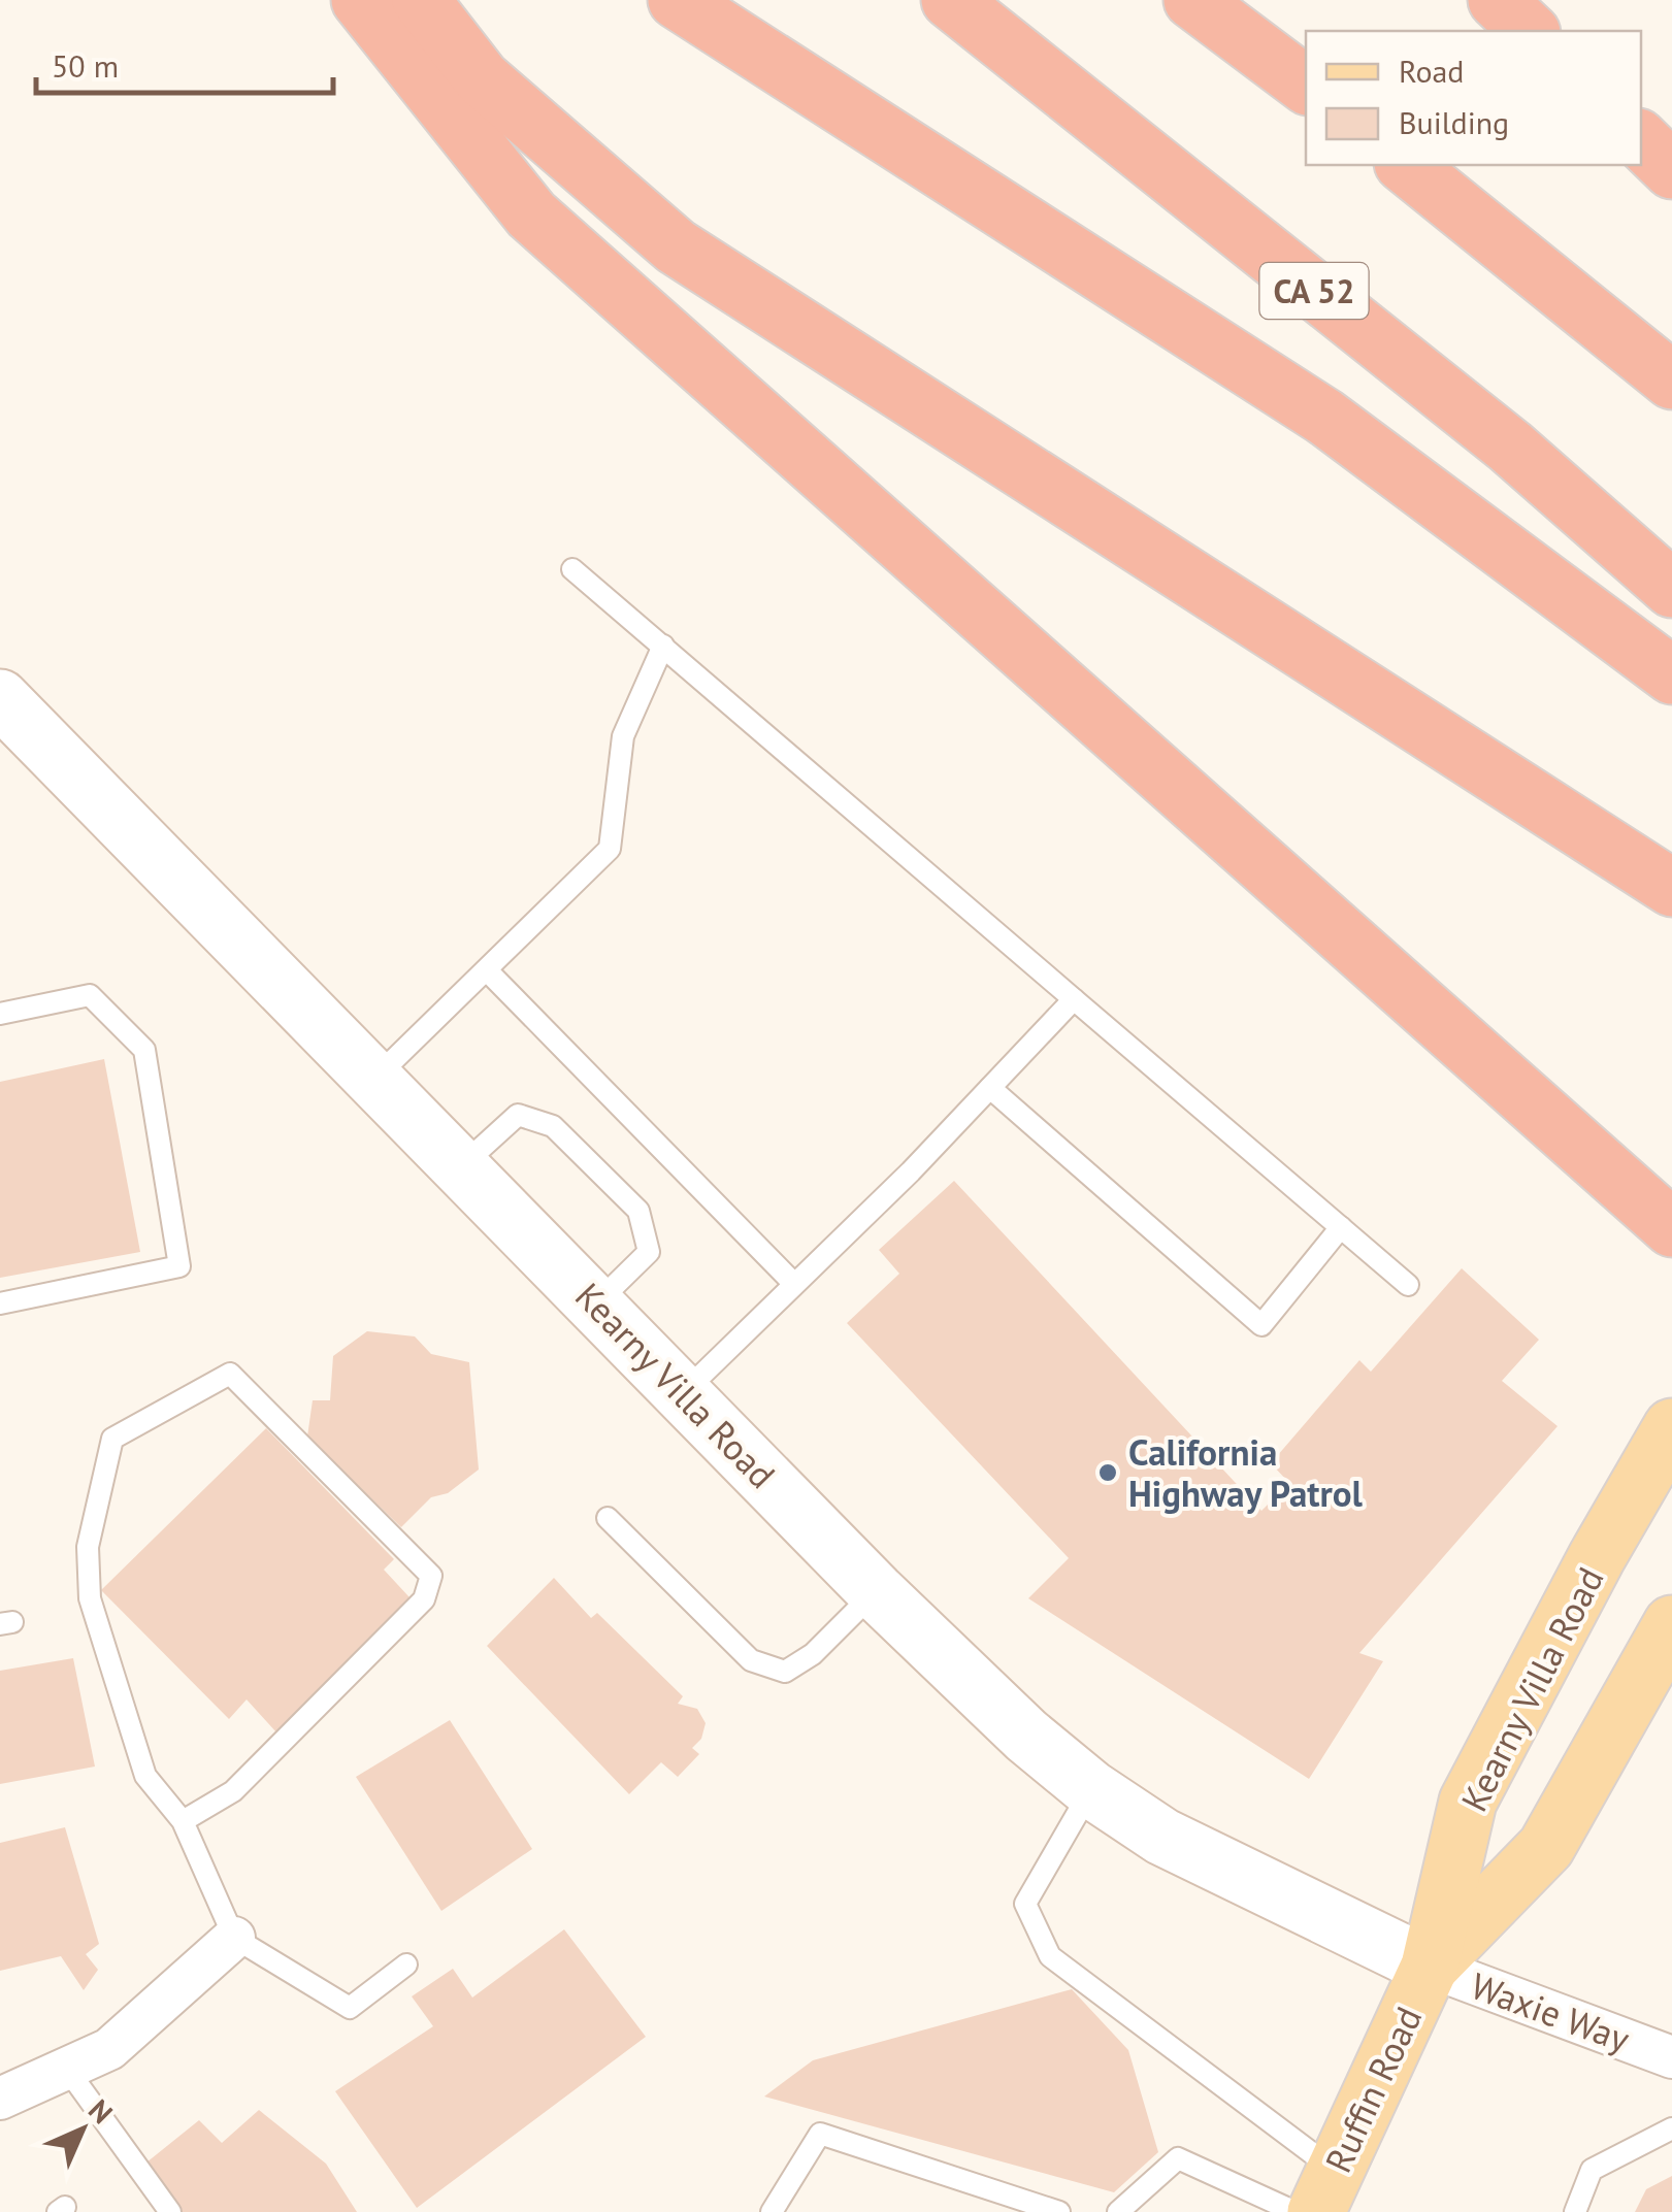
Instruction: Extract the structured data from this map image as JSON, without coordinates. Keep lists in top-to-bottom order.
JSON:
{
  "streets": {
    "highway": ["CA 52"],
    "main road": ["Kearny Villa Road", "Ruffin Road"],
    "street": ["Waxie Way"]
  },
  "crossings": [
    ["Kearny Villa Road", "Waxie Way"],
    ["Kearny Villa Road", "Ruffin Road"],
    ["Waxie Way", "Ruffin Road"]
  ],
  "places": ["California Highway Patrol"],
  "legend": ["Road", "Building"],
  "scale_bar": "50 m",
  "north": "top right"
}
